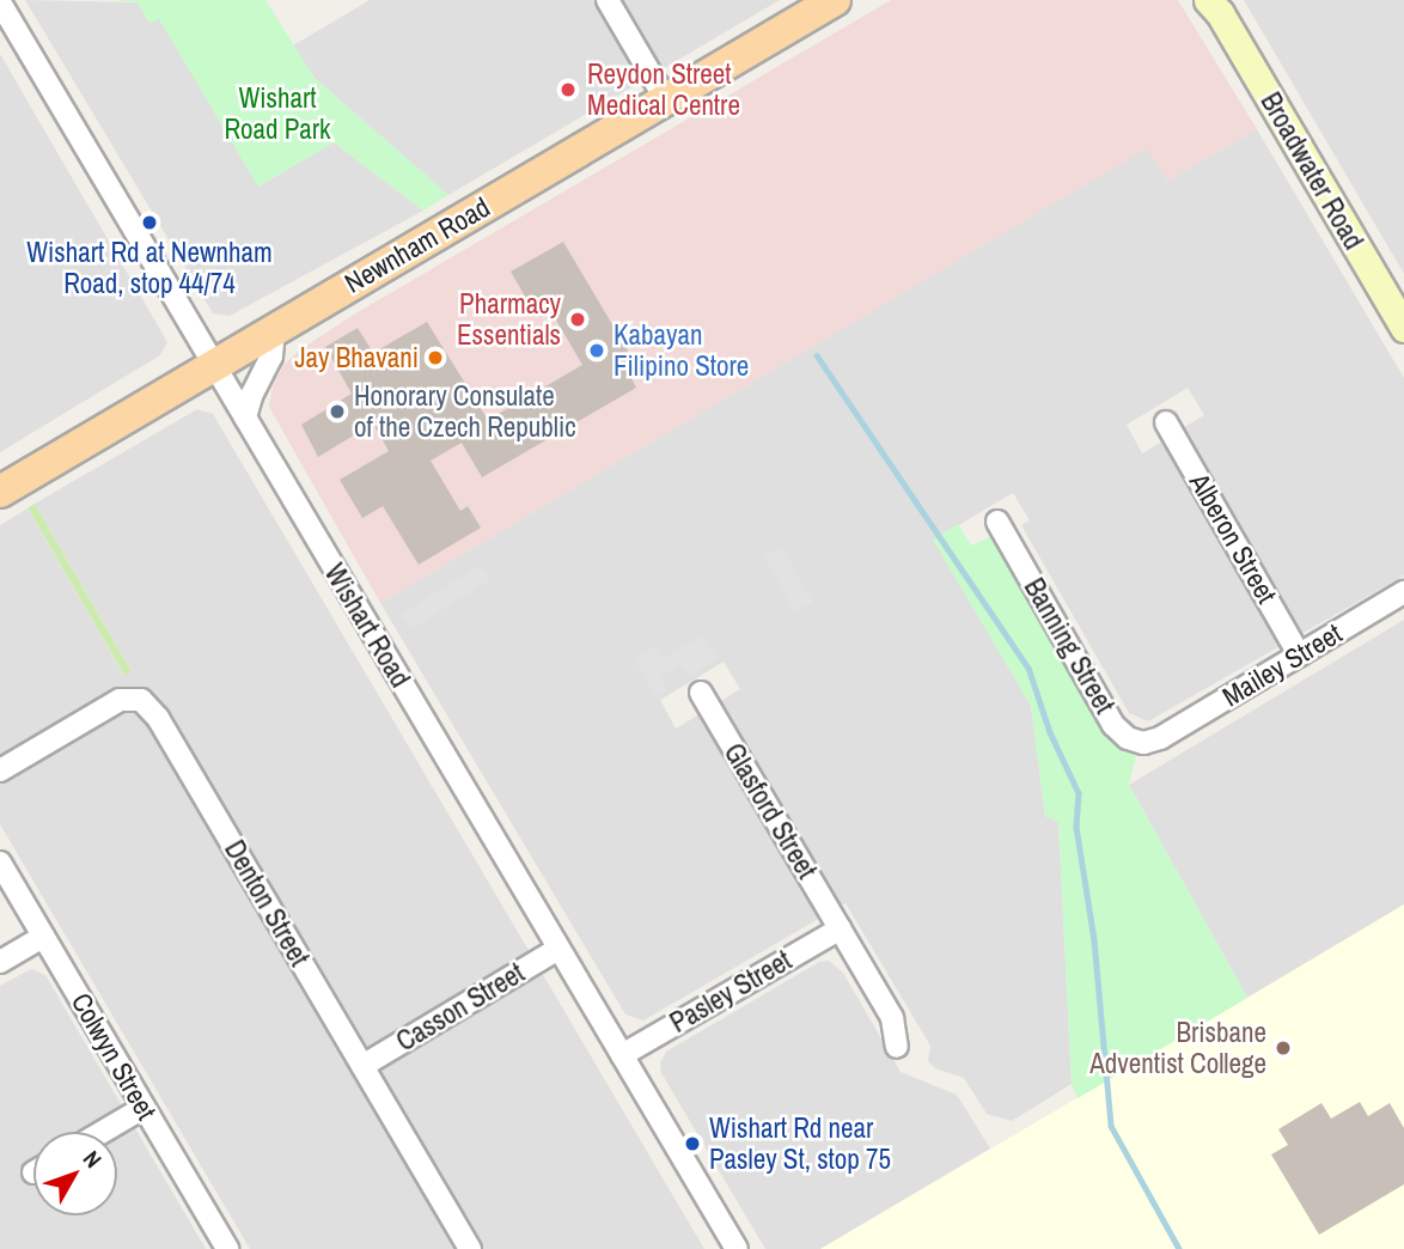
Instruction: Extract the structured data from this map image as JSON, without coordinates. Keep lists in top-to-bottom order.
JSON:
{
  "streets": {
    "main road": ["Broadwater Road", "Newnham Road"],
    "street": [
      "Alberon Street",
      "Wishart Road",
      "Banning Street",
      "Mailey Street",
      "Glasford Street",
      "Denton Street",
      "Pasley Street",
      "Casson Street",
      "Colwyn Street"
    ]
  },
  "crossings": [
    ["Newnham Road", "Wishart Road"],
    ["Alberon Street", "Mailey Street"],
    ["Wishart Road", "Pasley Street"],
    ["Wishart Road", "Casson Street"],
    ["Banning Street", "Mailey Street"],
    ["Glasford Street", "Pasley Street"],
    ["Denton Street", "Casson Street"]
  ],
  "parks": ["Wishart Road Park"],
  "places": [
    "Reydon Street Medical Centre",
    "Wishart Rd at Newnham Road, stop 44/74",
    "Pharmacy Essentials",
    "Kabayan Filipino Store",
    "Jay Bhavani",
    "Honorary Consulate of the Czech Republic",
    "Brisbane Adventist College",
    "Wishart Rd near Pasley St, stop 75"
  ],
  "north": "top right"
}
